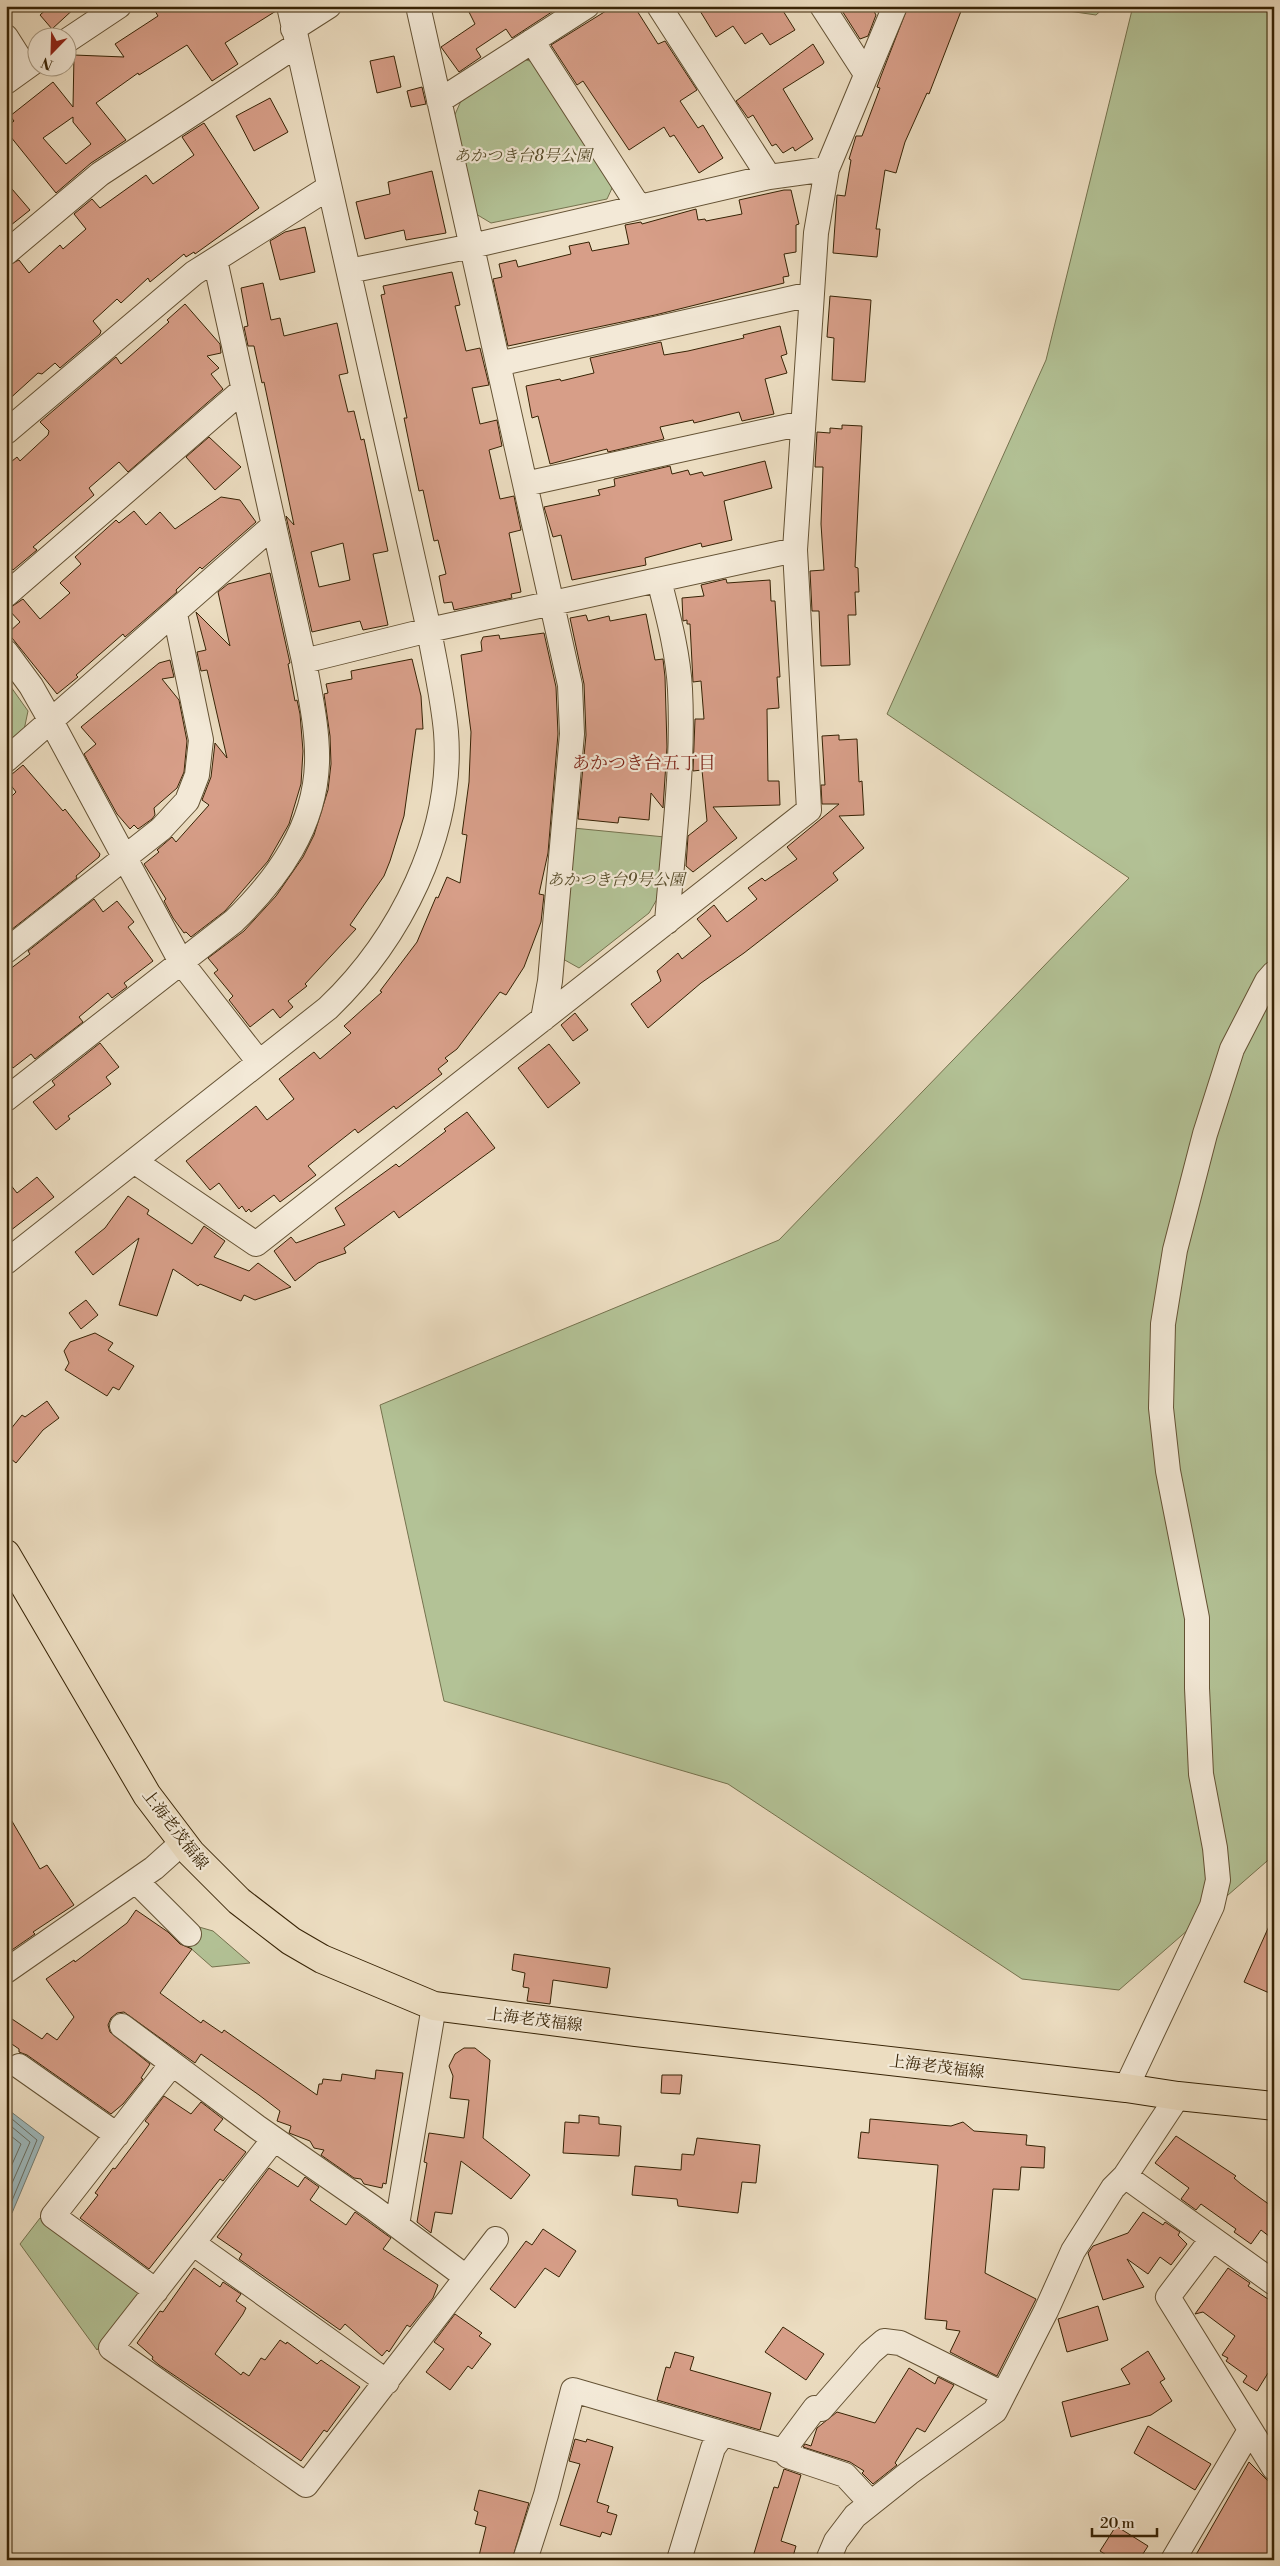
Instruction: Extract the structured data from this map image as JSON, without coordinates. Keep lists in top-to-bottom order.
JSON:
{
  "streets": {
    "main road": ["上海老茂福線"]
  },
  "districts": ["あかつき台五丁目"],
  "parks": ["あかつき台8号公園", "あかつき台9号公園"],
  "scale_bar": "20 m",
  "north": "bottom left"
}
